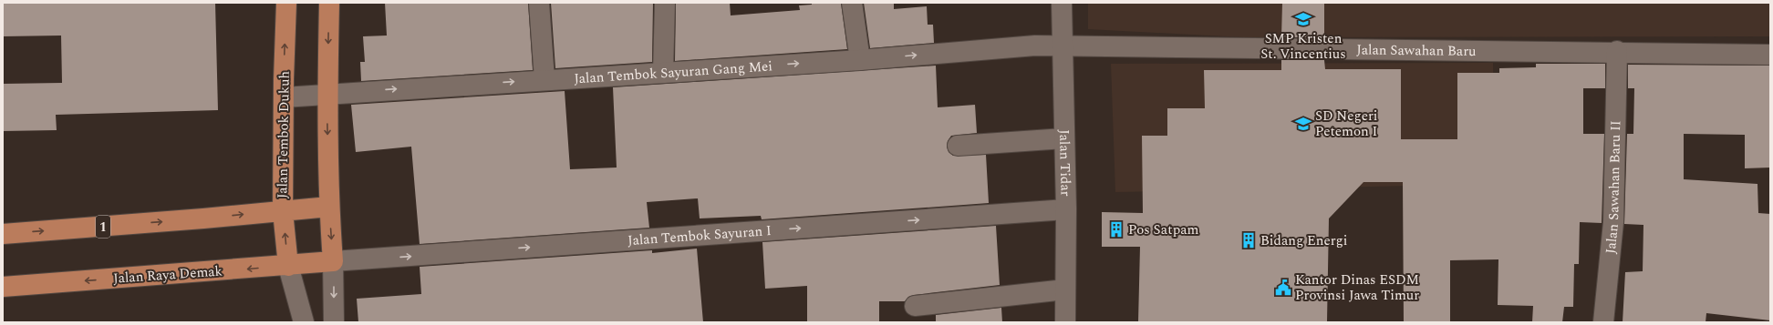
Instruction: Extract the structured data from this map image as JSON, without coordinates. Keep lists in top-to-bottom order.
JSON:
{
  "streets": {
    "highway": ["Jalan Tembok Dukuh", "1", "Jalan Raya Demak"],
    "street": [
      "Jalan Sawahan Baru",
      "Jalan Tembok Sayuran Gang Mei",
      "Jalan Tidar",
      "Jalan Sawahan Baru II",
      "Jalan Tembok Sayuran I"
    ]
  },
  "crossings": [
    ["Jalan Sawahan Baru", "Jalan Tembok Sayuran Gang Mei"],
    ["Jalan Sawahan Baru", "Jalan Tidar"],
    ["Jalan Sawahan Baru", "Jalan Sawahan Baru II"],
    ["Jalan Tembok Sayuran Gang Mei", "Jalan Tembok Dukuh"],
    ["Jalan Tembok Sayuran Gang Mei", "Jalan Tidar"],
    ["Jalan Tembok Dukuh", "1"],
    ["Jalan Tembok Dukuh", "Jalan Raya Demak"],
    ["Jalan Tidar", "Jalan Tembok Sayuran I"],
    ["Jalan Tembok Sayuran I", "Jalan Raya Demak"]
  ],
  "one_way": ["Jalan Tembok Sayuran Gang Mei"],
  "places": {
    "school or university": ["SMP Kristen St. Vincentius", "SD Negeri Petemon I"],
    "building": ["Pos Satpam", "Bidang Energi"],
    "public building": ["Kantor Dinas ESDM Provinsi Jawa Timur"]
  }
}
